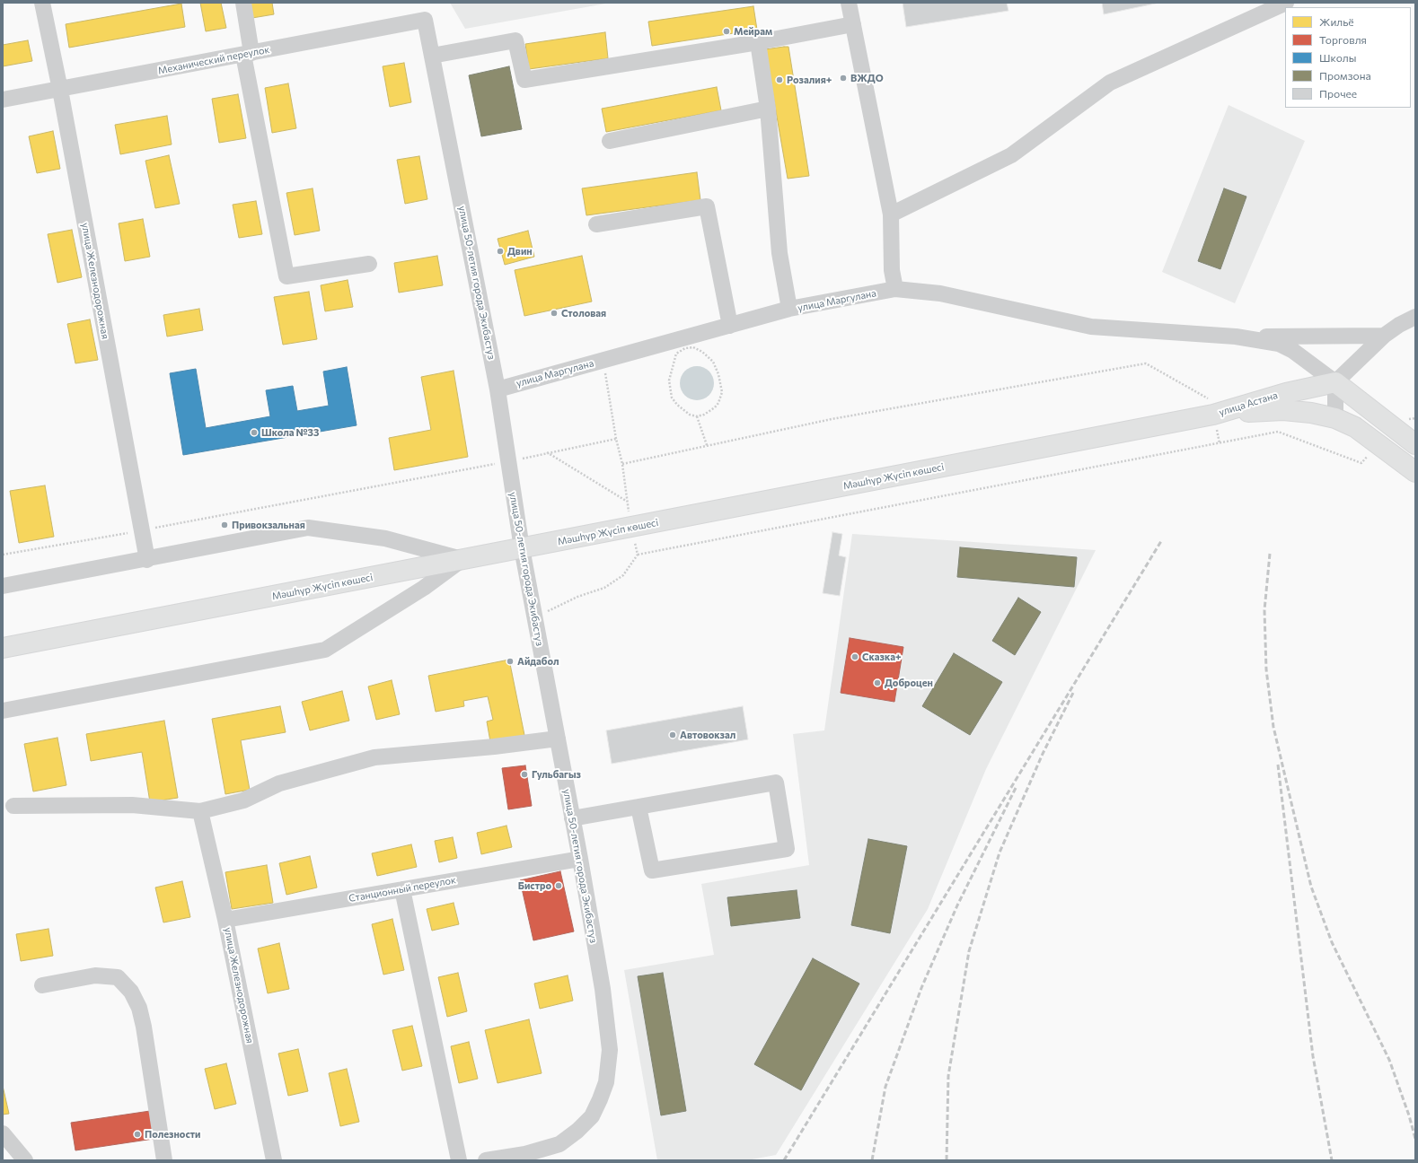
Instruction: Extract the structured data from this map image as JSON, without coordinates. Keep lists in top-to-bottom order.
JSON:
{
  "streets": {
    "main road": ["улица Астана", "Мәшһүр Жүсіп көшесі"],
    "street": [
      "Механический переулок",
      "улица Железнодорожная",
      "улица 50-летия города Экибастуз",
      "улица Маргулана",
      "Станционный переулок"
    ]
  },
  "crossings": [
    ["Механический переулок", "улица Железнодорожная"],
    ["Механический переулок", "улица 50-летия города Экибастуз"],
    ["улица Железнодорожная", "Станционный переулок"],
    ["улица 50-летия города Экибастуз", "улица Маргулана"],
    ["улица 50-летия города Экибастуз", "Мәшһүр Жүсіп көшесі"],
    ["улица 50-летия города Экибастуз", "Станционный переулок"],
    ["улица Астана", "Мәшһүр Жүсіп көшесі"]
  ],
  "places": [
    "Мейрам",
    "ВЖДО",
    "Розалия+",
    "Двин",
    "Столовая",
    "Школа №33",
    "Привокзальная",
    "Сказка+",
    "Айдабол",
    "Доброцен",
    "Автовокзал",
    "Гульбагыз",
    "Бистро",
    "Полезности"
  ],
  "legend": [
    "Жильё",
    "Торговля",
    "Школы",
    "Промзона",
    "Прочее"
  ]
}
